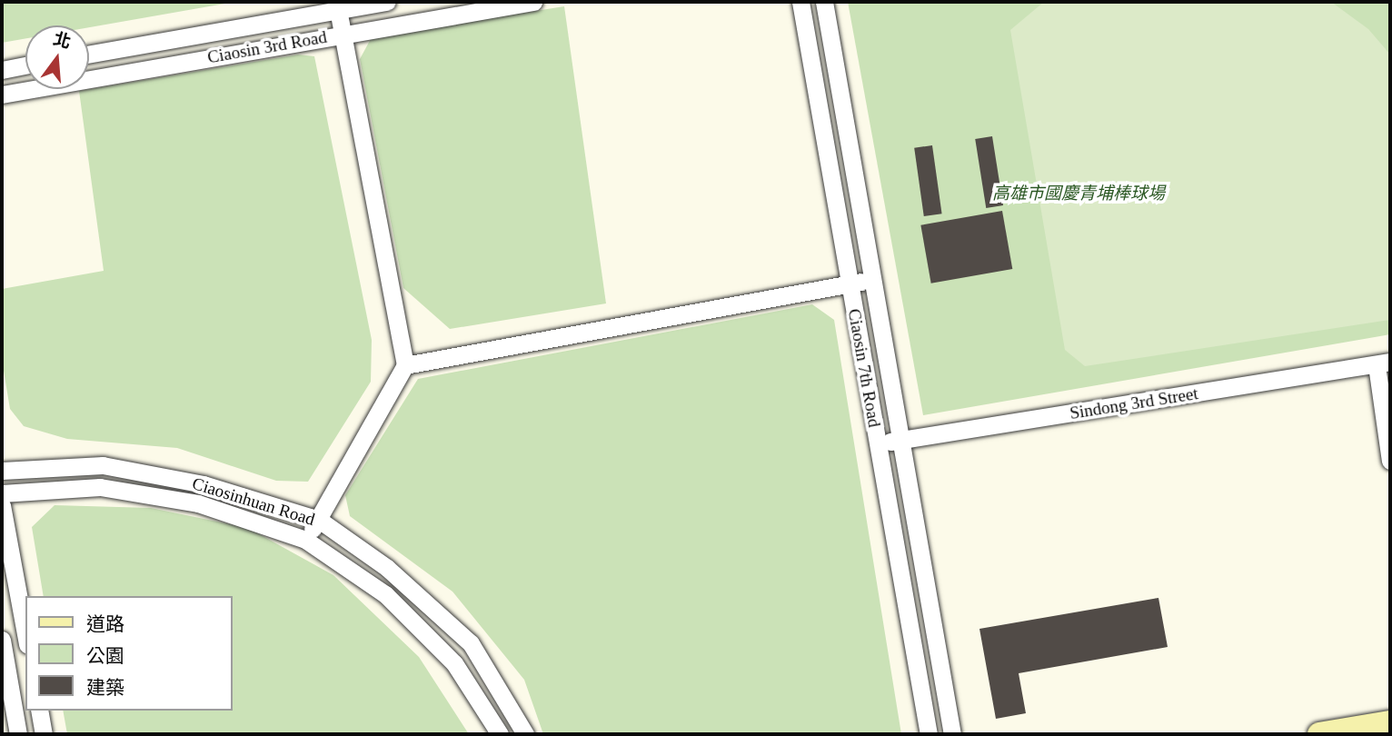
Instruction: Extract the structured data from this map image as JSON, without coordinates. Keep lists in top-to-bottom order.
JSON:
{
  "streets": {
    "street": [
      "Ciaosin 3rd Road",
      "Ciaosin 7th Road",
      "Sindong 3rd Street",
      "Ciaosinhuan Road"
    ]
  },
  "crossings": [
    ["Ciaosin 7th Road", "Sindong 3rd Street"]
  ],
  "parks": ["高雄市國慶青埔棒球場"],
  "legend": ["道路", "公園", "建築"],
  "north": "top"
}
